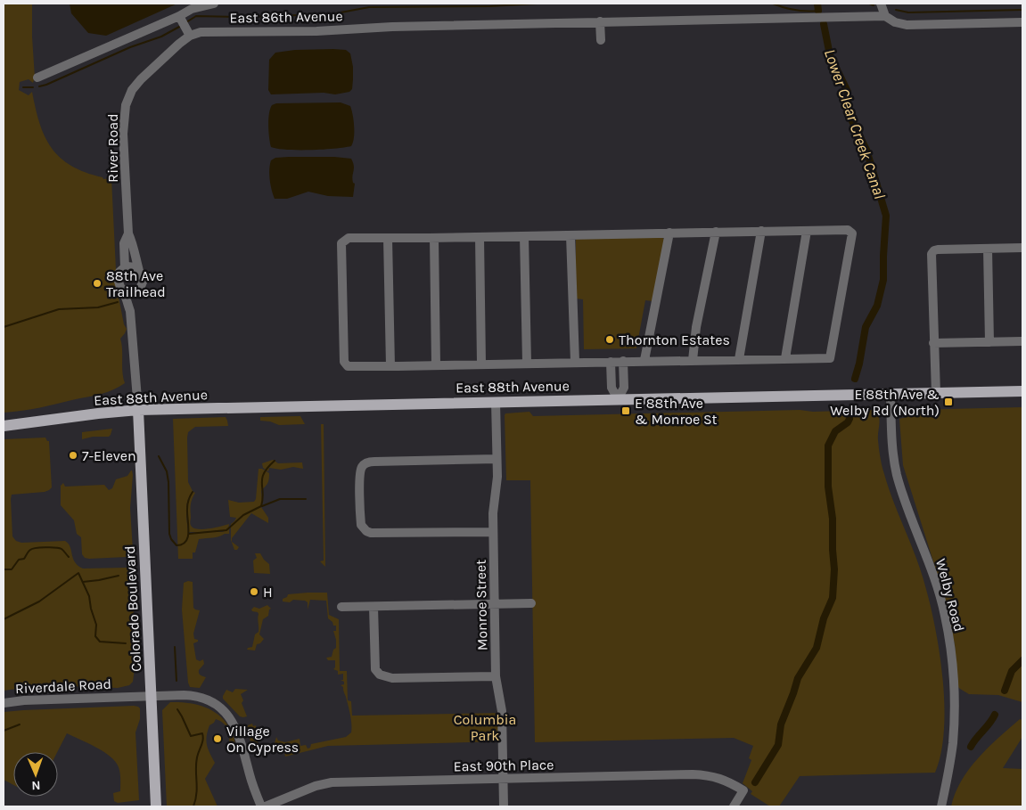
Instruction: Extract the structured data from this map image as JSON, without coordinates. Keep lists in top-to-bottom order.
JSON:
{
  "streets": {
    "main road": ["East 88th Avenue", "Colorado Boulevard"],
    "street": [
      "East 86th Avenue",
      "River Road",
      "Welby Road",
      "Monroe Street",
      "Riverdale Road",
      "East 90th Place"
    ]
  },
  "crossings": [
    ["East 86th Avenue", "River Road"],
    ["East 88th Avenue", "Welby Road"],
    ["East 88th Avenue", "Monroe Street"],
    ["East 88th Avenue", "Colorado Boulevard"],
    ["Monroe Street", "East 90th Place"],
    ["Colorado Boulevard", "Riverdale Road"]
  ],
  "water": ["Lower Clear Creek Canal"],
  "parks": ["Columbia Park"],
  "places": {
    "other": [
      "88th Ave Trailhead",
      "Thornton Estates",
      "7-Eleven",
      "H",
      "Village On Cypress"
    ],
    "transit": ["E 88th Ave & Welby Rd (North)", "E 88th Ave & Monroe St"]
  },
  "north": "bottom"
}
